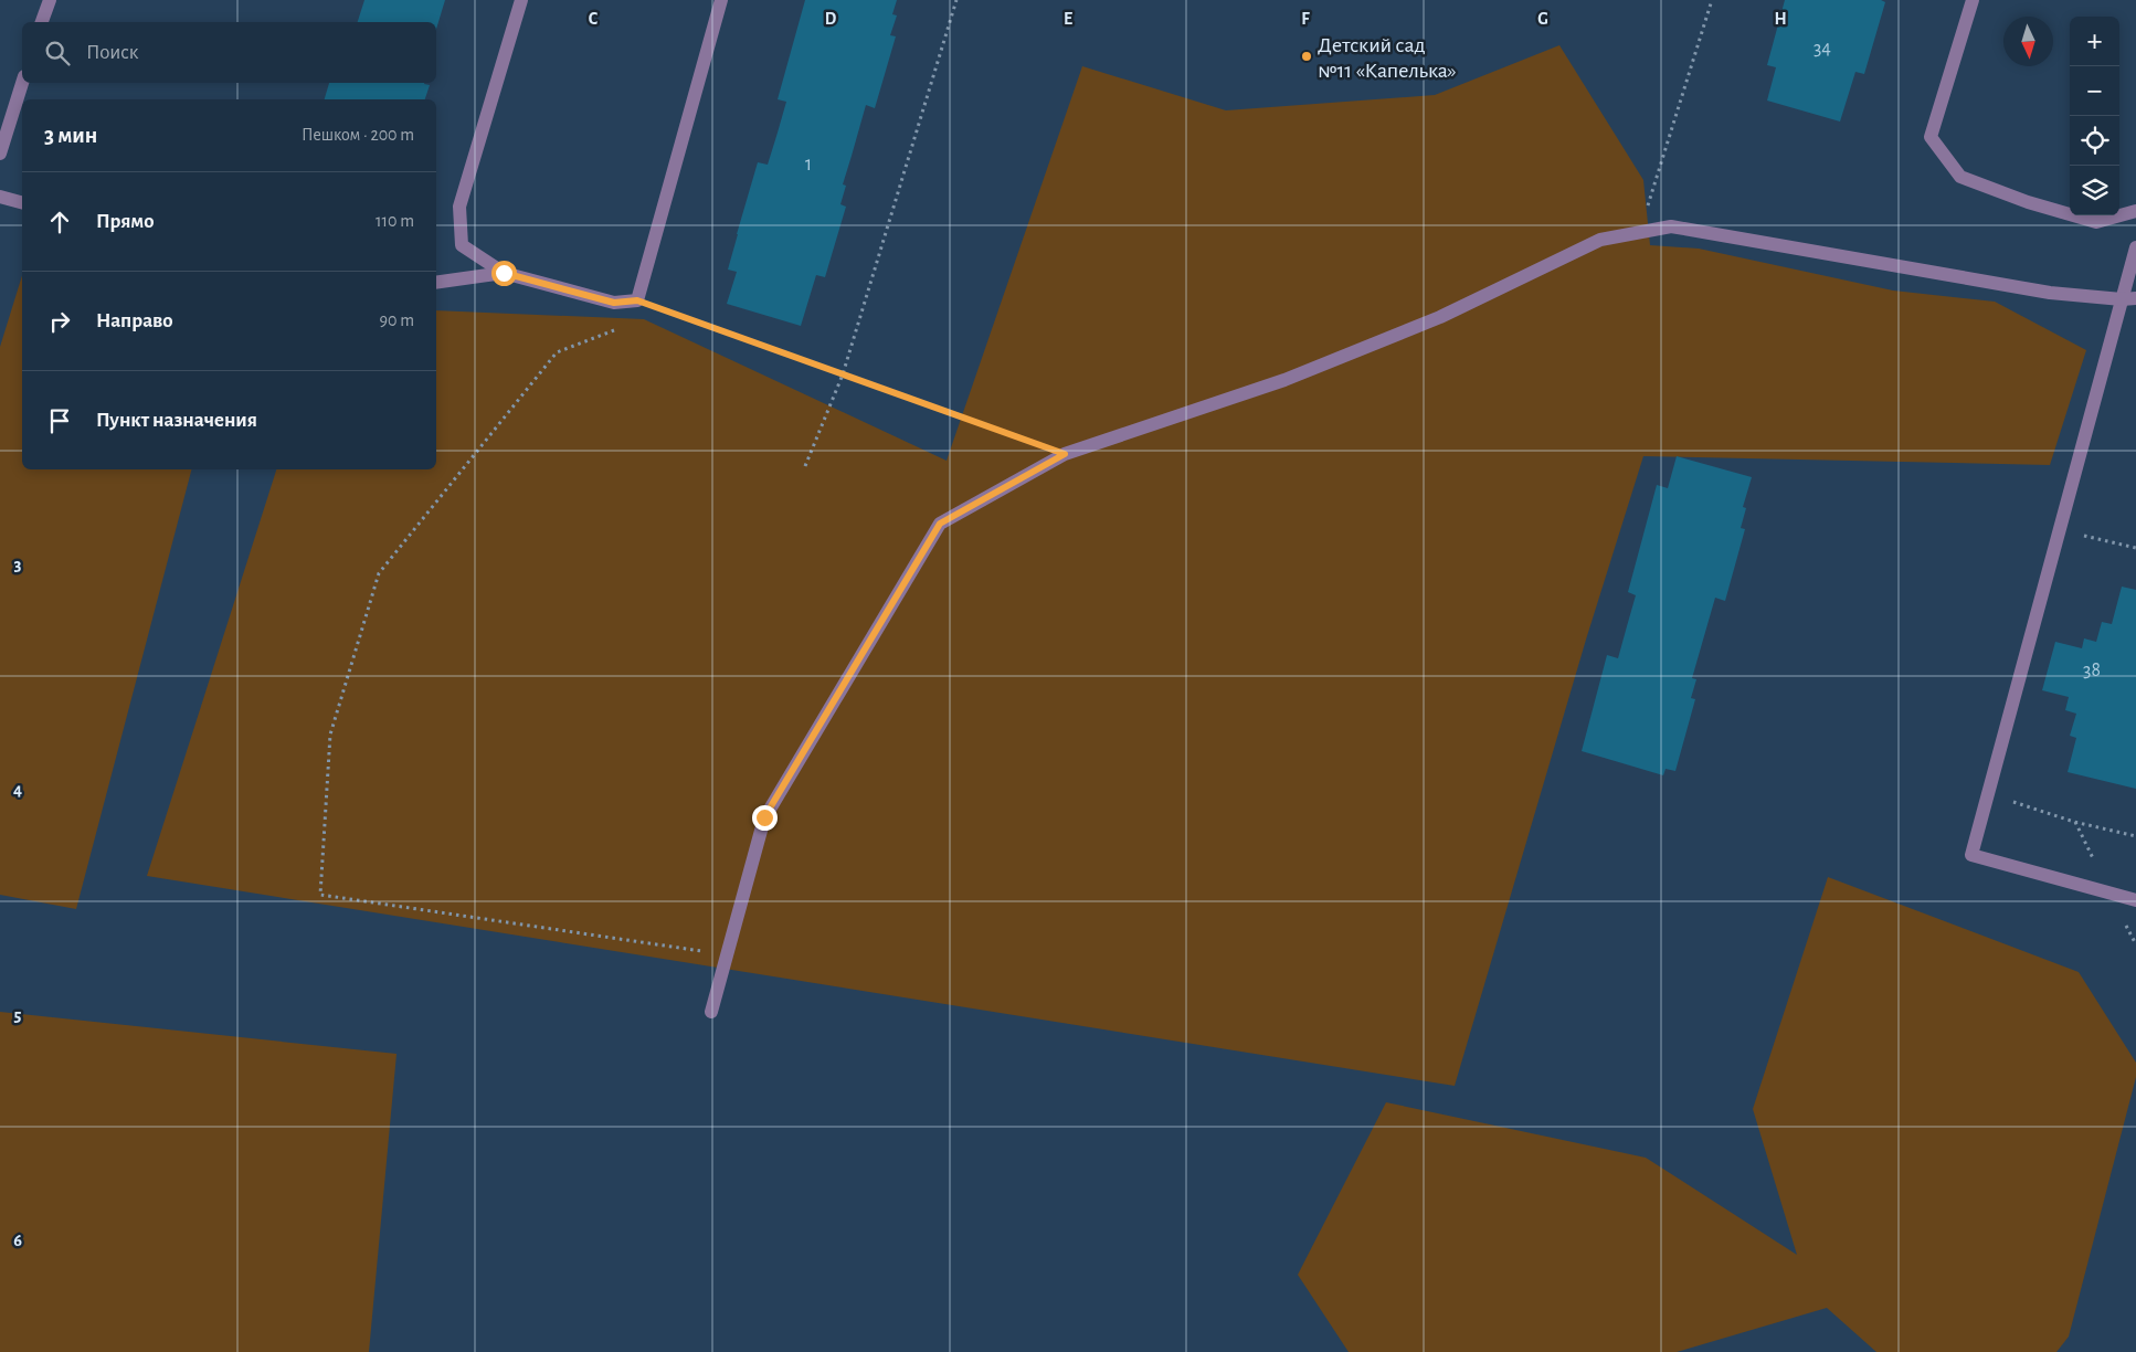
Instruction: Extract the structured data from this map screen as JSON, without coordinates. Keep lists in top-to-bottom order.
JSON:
{
  "places": ["Детский сад №11 «Капелька»"],
  "house_numbers": ["34", "1", "38"],
  "north": "bottom",
  "page": {
    "map_buttons": ["+", "−"],
    "search": "Поиск",
    "heading": ["3 мин", "Пешком · 200 m"],
    "list": [
      ["Прямо", "110 m"],
      ["Направо", "90 m"],
      "Пункт назначения"
    ]
  },
  "grid": {
    "columns": [
      "C",
      "D",
      "E",
      "F",
      "G",
      "H"
    ],
    "rows": [
      "3",
      "4",
      "5",
      "6"
    ]
  }
}
